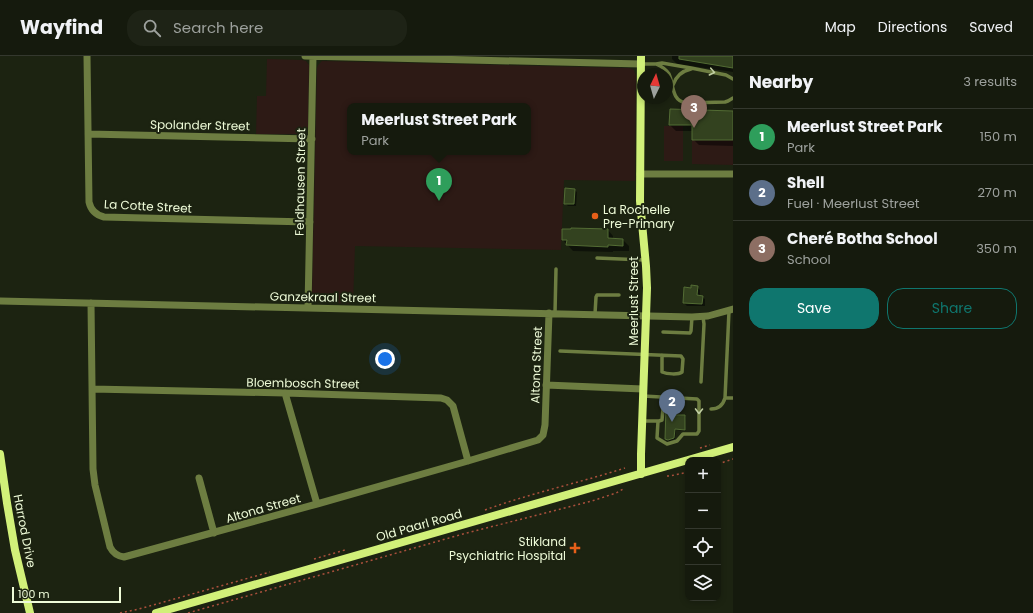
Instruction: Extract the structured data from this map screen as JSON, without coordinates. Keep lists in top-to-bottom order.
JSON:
{
  "streets": {
    "main road": ["Meerlust Street", "Old Paarl Road", "Harrod Drive"],
    "street": [
      "Spolander Street",
      "Feldhausen Street",
      "La Cotte Street",
      "Ganzekraal Street",
      "Altona Street",
      "Bloembosch Street"
    ]
  },
  "crossings": [
    ["Spolander Street", "Feldhausen Street"],
    ["Spolander Street", "La Cotte Street"],
    ["Feldhausen Street", "La Cotte Street"],
    ["Feldhausen Street", "Ganzekraal Street"],
    ["Ganzekraal Street", "Meerlust Street"],
    ["Ganzekraal Street", "Altona Street"],
    ["Meerlust Street", "Old Paarl Road"],
    ["Altona Street", "Bloembosch Street"]
  ],
  "places": {
    "other": ["La Rochelle Pre-Primary"],
    "health": ["Stikland Psychiatric Hospital"]
  },
  "scale_bar": "100 m",
  "north": "top",
  "page": {
    "header": "Wayfind",
    "search": "Search here",
    "nav": ["Map", "Directions", "Saved"],
    "heading": ["Nearby", "3 results"],
    "pins": ["3", "1", "2"],
    "popup": ["Meerlust Street Park", "Park"],
    "list": [
      {
        "mark": "1",
        "name": "Meerlust Street Park",
        "note": "Park",
        "value": "150 m"
      },
      {
        "mark": "2",
        "name": "Shell",
        "note": "Fuel · Meerlust Street",
        "value": "270 m"
      },
      {
        "mark": "3",
        "name": "Cheré Botha School",
        "note": "School",
        "value": "350 m"
      }
    ],
    "buttons": ["Save", "Share"],
    "map_buttons": ["+", "−"],
    "scale": "100 m"
  }
}
